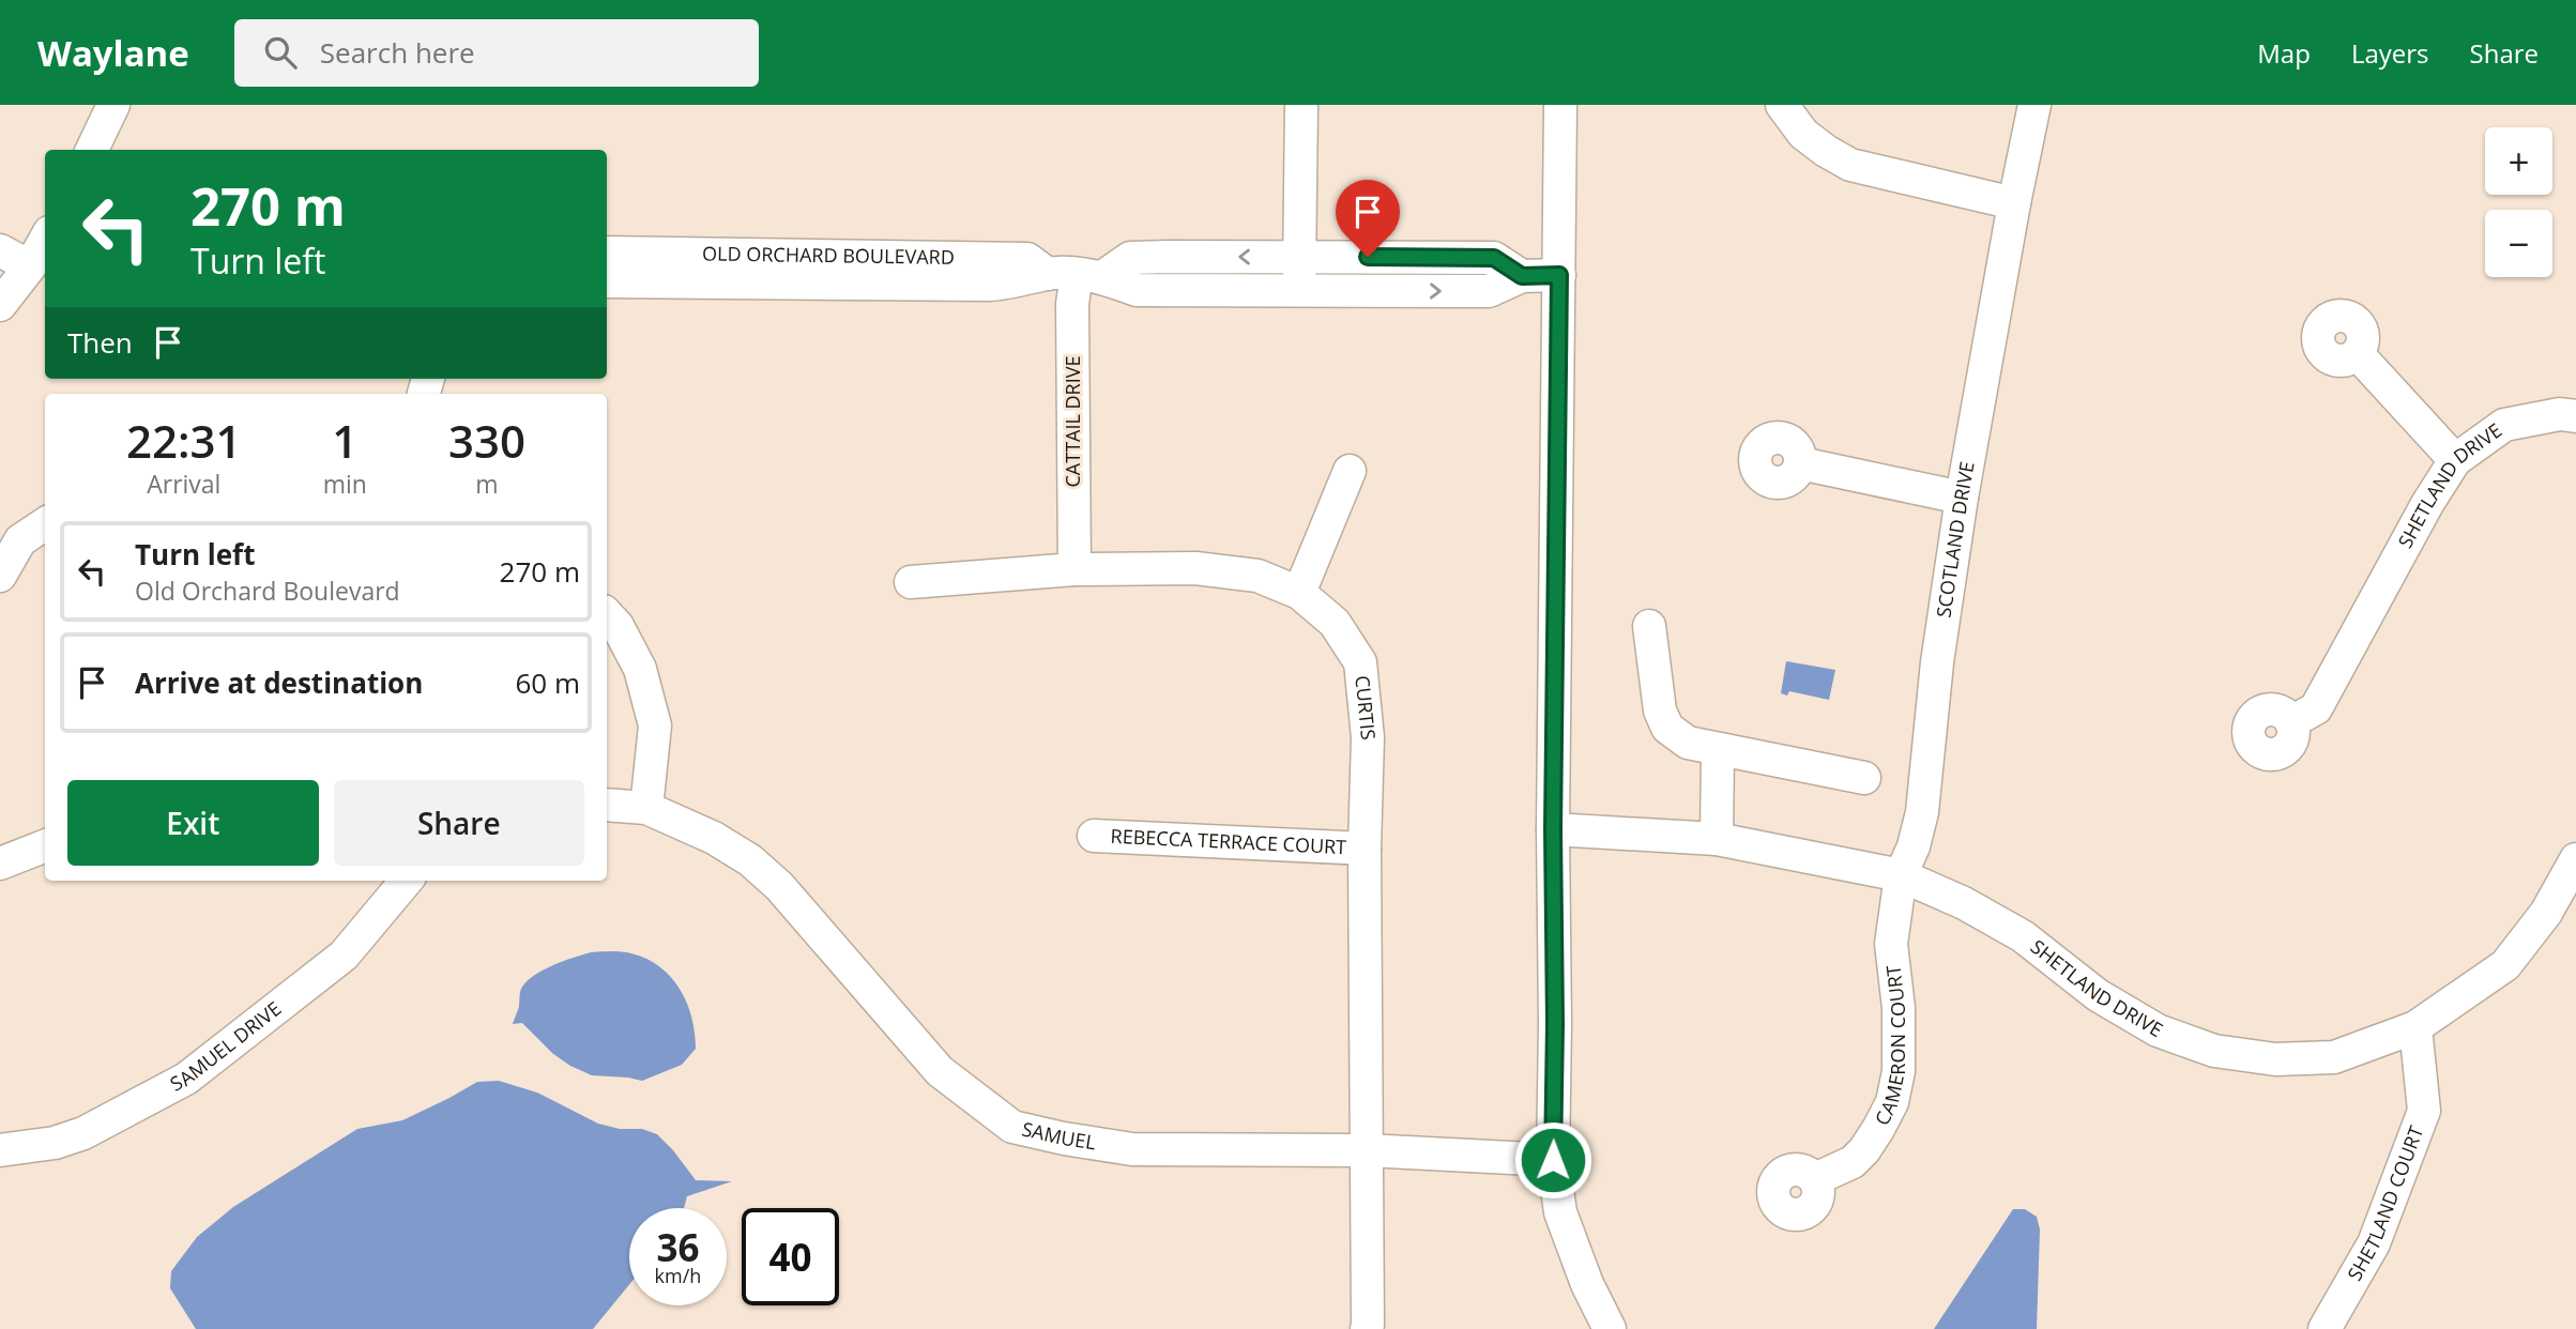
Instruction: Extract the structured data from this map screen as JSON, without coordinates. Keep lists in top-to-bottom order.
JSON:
{
  "streets": {
    "street": [
      "OLD ORCHARD BOULEVARD",
      "CATTAIL DRIVE",
      "SHETLAND DRIVE",
      "SCOTLAND DRIVE",
      "CURTIS",
      "REBECCA TERRACE COURT",
      "CAMERON COURT",
      "SAMUEL DRIVE",
      "SAMUEL",
      "SHETLAND COURT"
    ]
  },
  "crossings": [
    ["OLD ORCHARD BOULEVARD", "CATTAIL DRIVE"],
    ["CATTAIL DRIVE", "CURTIS"],
    ["SHETLAND DRIVE", "SCOTLAND DRIVE"],
    ["SHETLAND DRIVE", "CAMERON COURT"],
    ["SHETLAND DRIVE", "SHETLAND COURT"],
    ["SCOTLAND DRIVE", "CAMERON COURT"],
    ["CURTIS", "REBECCA TERRACE COURT"],
    ["CURTIS", "SAMUEL"]
  ],
  "page": {
    "header": "Waylane",
    "search": "Search here",
    "nav": ["Map", "Layers", "Share"],
    "map_buttons": ["+", "−"],
    "turn": ["270 m", "Turn left"],
    "then": "Then",
    "eta": [
      "22:31",
      "Arrival",
      "1",
      "min",
      "330",
      "m"
    ],
    "list": [
      {
        "name": "Turn left",
        "note": "Old Orchard Boulevard",
        "value": "270 m"
      },
      {
        "name": "Arrive at destination",
        "value": "60 m"
      }
    ],
    "buttons": ["Exit", "Share"],
    "speed": "36 km/h",
    "limit": "40"
  }
}
